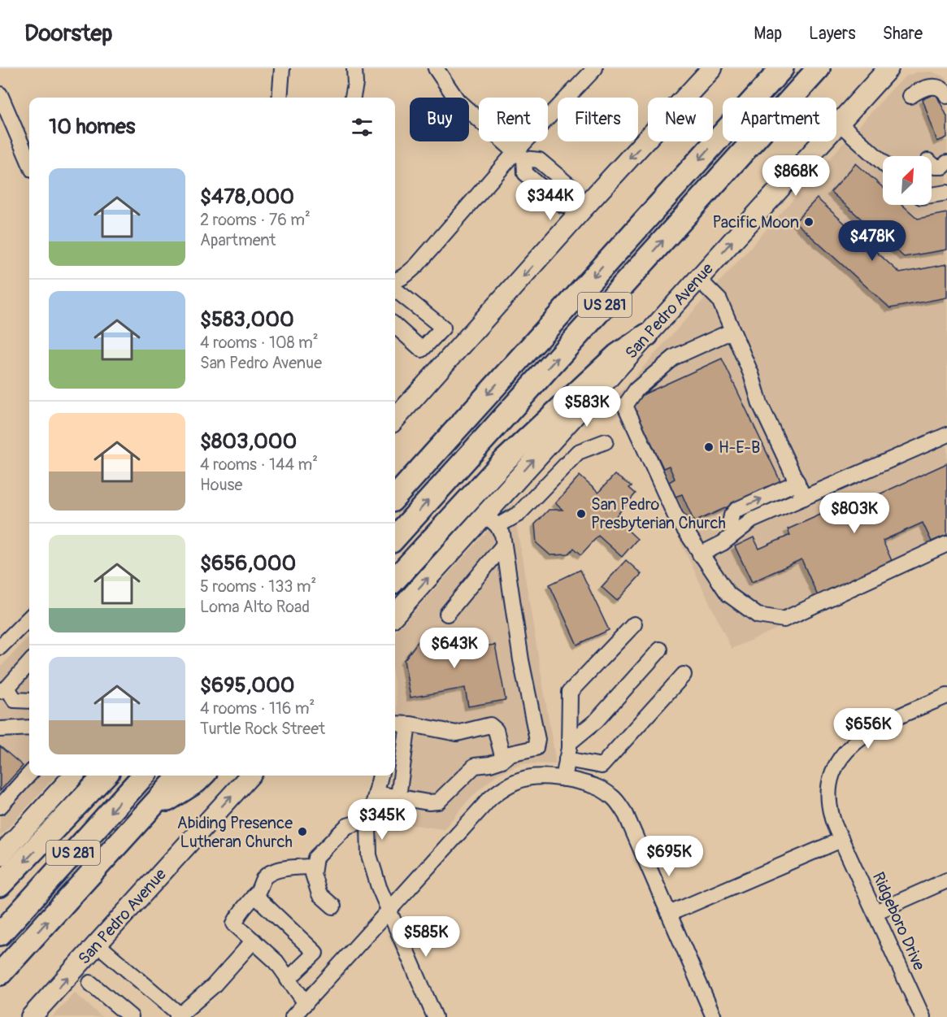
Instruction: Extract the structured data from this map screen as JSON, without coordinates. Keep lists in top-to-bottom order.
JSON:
{
  "streets": {
    "highway": ["US 281"],
    "main road": ["San Pedro Avenue"],
    "street": ["Ridgeboro Drive"]
  },
  "places": [
    "Pacific Moon",
    "H-E-B",
    "San Pedro Presbyterian Church",
    "Abiding Presence Lutheran Church"
  ],
  "north": "top right",
  "page": {
    "header": "Doorstep",
    "nav": ["Map", "Layers", "Share"],
    "chip": [
      "Buy",
      "Rent",
      "Filters",
      "New",
      "Apartment"
    ],
    "heading": "10 homes",
    "price": [
      "$868K",
      "$344K",
      "$478K",
      "$583K",
      "$803K",
      "$643K",
      "$656K",
      "$345K",
      "$695K",
      "$585K"
    ],
    "list": [
      {
        "name": "$478,000",
        "note": "2 rooms · 76 m² · Apartment"
      },
      {
        "name": "$583,000",
        "note": "4 rooms · 108 m² · San Pedro Avenue"
      },
      {
        "name": "$803,000",
        "note": "4 rooms · 144 m² · House"
      },
      {
        "name": "$656,000",
        "note": "5 rooms · 133 m² · Loma Alto Road"
      },
      {
        "name": "$695,000",
        "note": "4 rooms · 116 m² · Turtle Rock Street"
      }
    ]
  }
}
